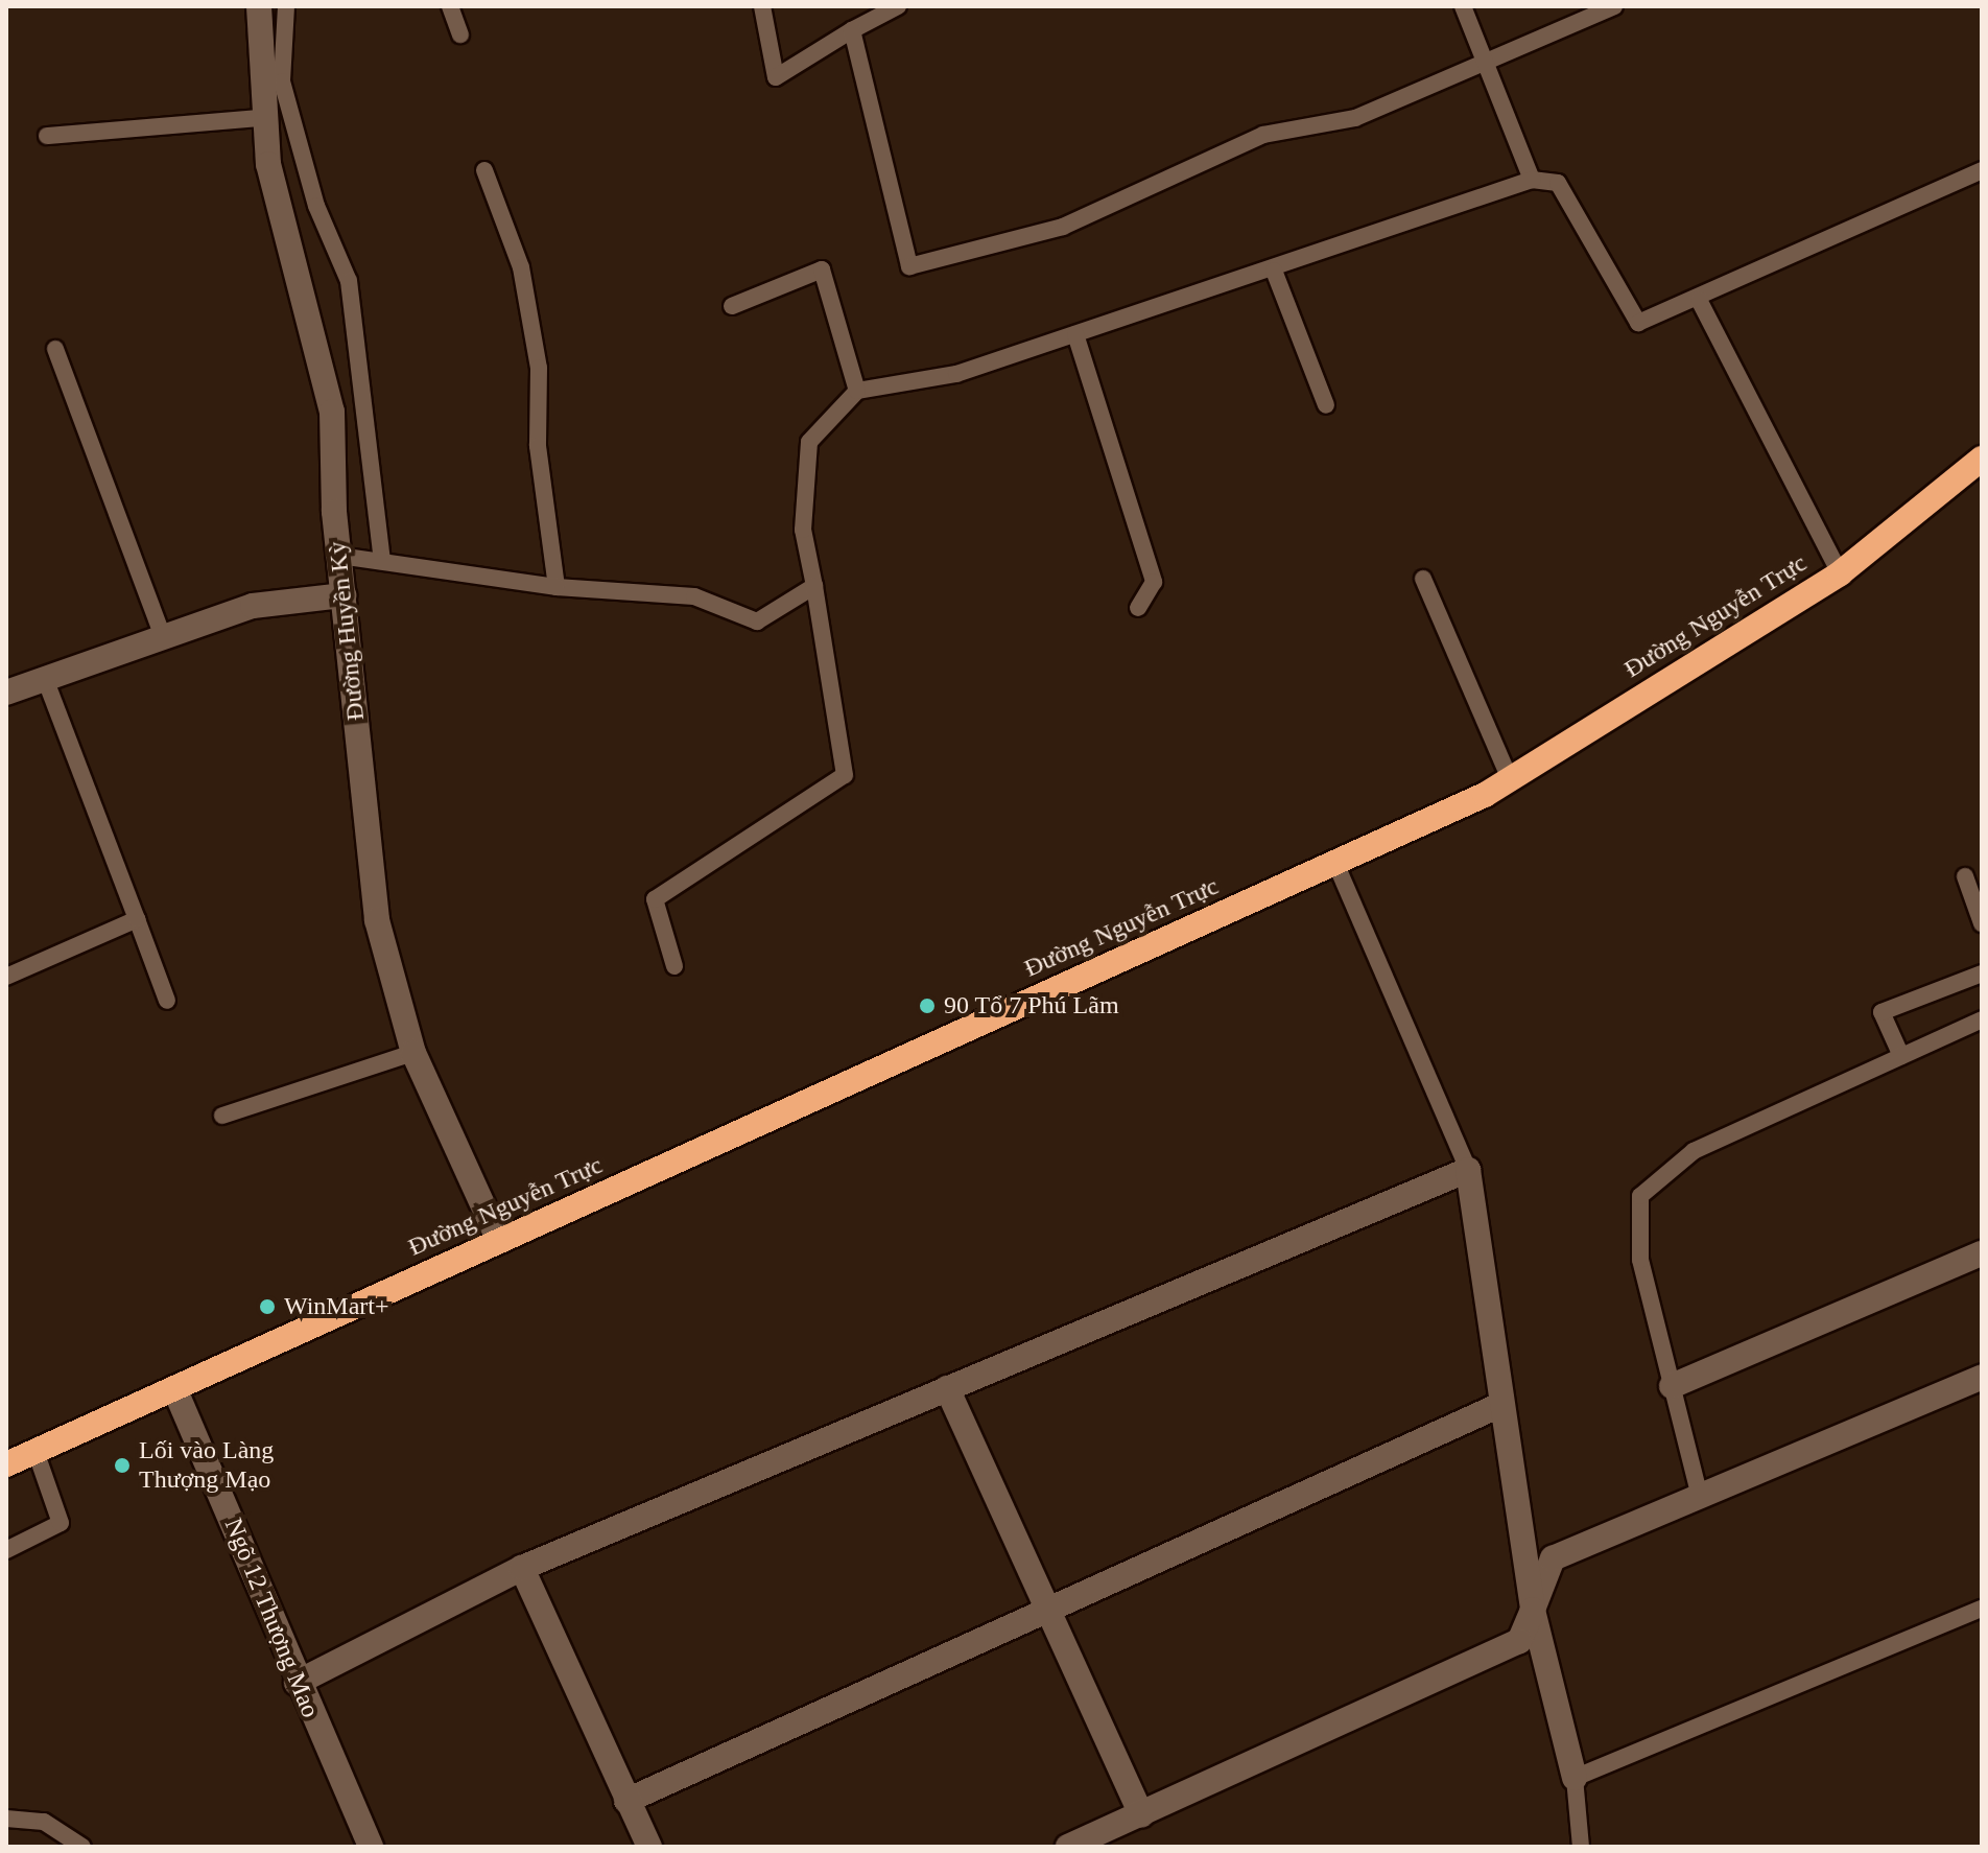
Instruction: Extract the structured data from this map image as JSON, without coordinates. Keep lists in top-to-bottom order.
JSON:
{
  "streets": {
    "highway": ["Đường Nguyễn Trực"],
    "street": ["Đường Huyền Kỳ", "Ngõ 12 Thượng Mao"]
  },
  "crossings": [
    ["Đường Nguyễn Trực", "Đường Huyền Kỳ"],
    ["Đường Nguyễn Trực", "Ngõ 12 Thượng Mao"]
  ],
  "places": ["90 Tổ 7 Phú Lãm", "WinMart+", "Lối vào Làng Thượng Mạo"]
}
